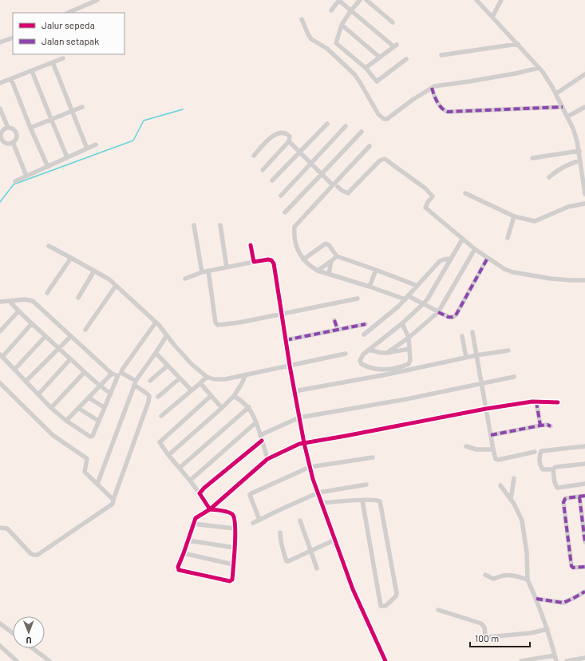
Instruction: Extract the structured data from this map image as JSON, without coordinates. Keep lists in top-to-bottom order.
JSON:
{
  "legend": ["Jalur sepeda", "Jalan setapak"],
  "scale_bar": "100 m",
  "north": "bottom"
}
